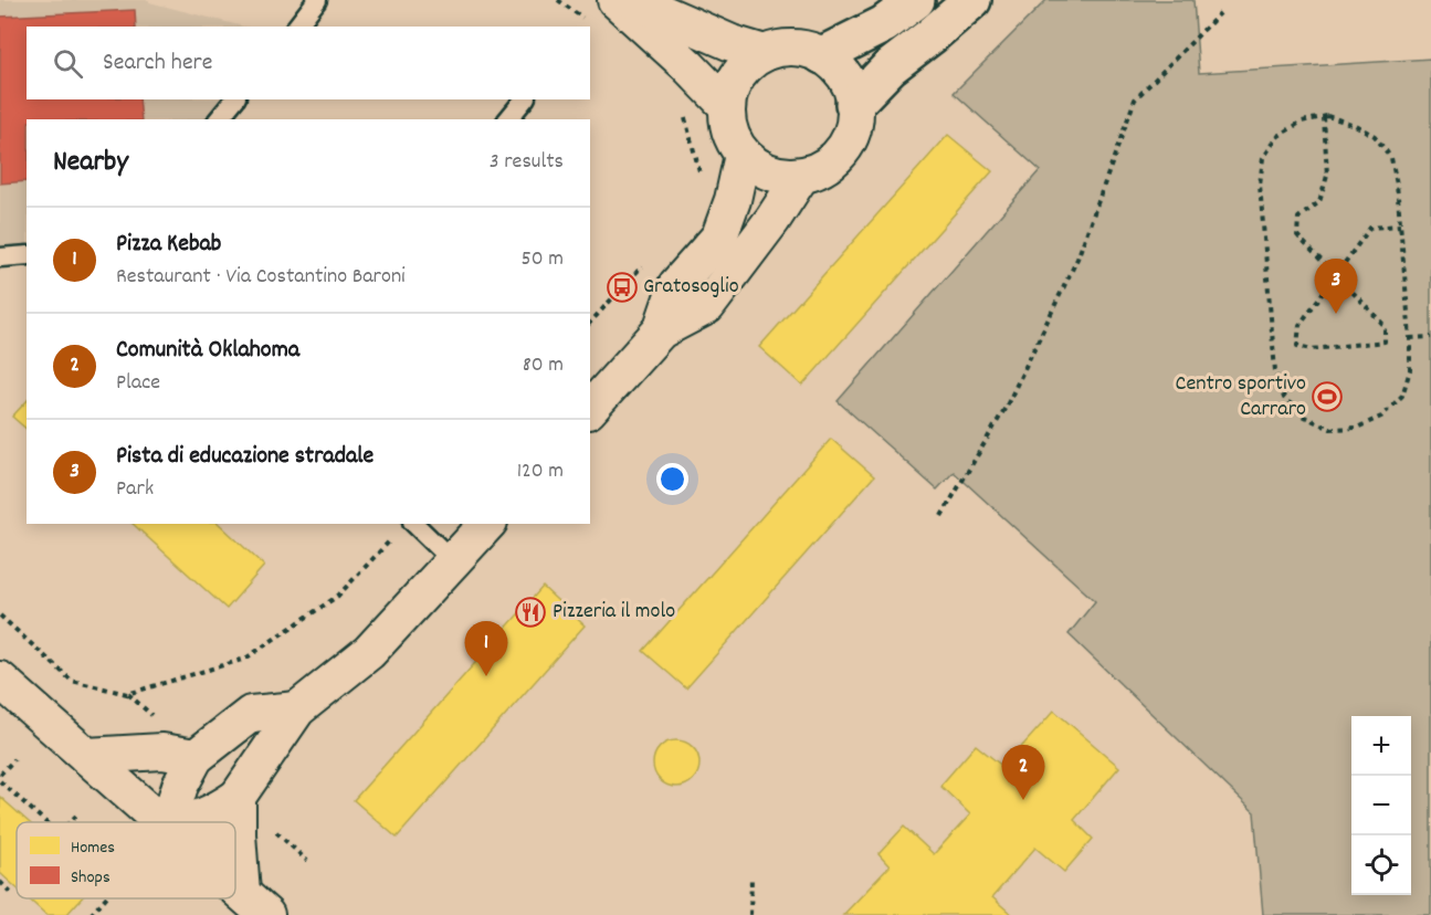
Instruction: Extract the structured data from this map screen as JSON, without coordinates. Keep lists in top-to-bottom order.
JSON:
{
  "places": {
    "bus stop": ["Gratosoglio"],
    "sports": ["Centro sportivo Carraro"],
    "restaurant": ["Pizzeria il molo"]
  },
  "legend": ["Homes", "Shops"],
  "page": {
    "search": "Search here",
    "heading": ["Nearby", "3 results"],
    "list": [
      {
        "mark": "1",
        "name": "Pizza Kebab",
        "note": "Restaurant · Via Costantino Baroni",
        "value": "50 m"
      },
      {
        "mark": "2",
        "name": "Comunità Oklahoma",
        "note": "Place",
        "value": "80 m"
      },
      {
        "mark": "3",
        "name": "Pista di educazione stradale",
        "note": "Park",
        "value": "120 m"
      }
    ],
    "pins": ["3", "1", "2"],
    "map_buttons": ["+", "−"]
  }
}
